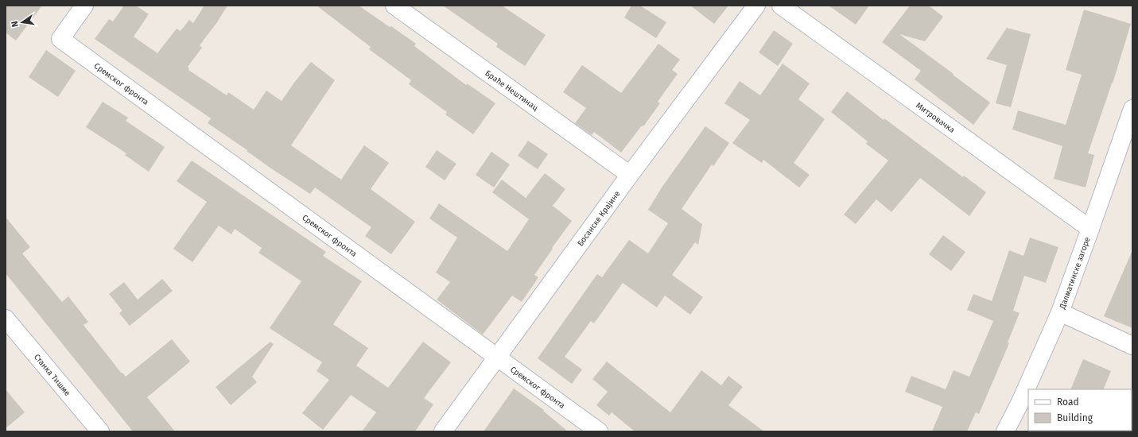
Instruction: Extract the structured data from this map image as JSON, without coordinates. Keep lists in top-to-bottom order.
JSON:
{
  "streets": {
    "street": [
      "Сремског фронта",
      "Браће Нештинац",
      "Митровачка",
      "Босанске Крајине",
      "Далматинске загоре",
      "Станка Тишме"
    ]
  },
  "crossings": [
    ["Сремског фронта", "Босанске Крајине"],
    ["Браће Нештинац", "Босанске Крајине"],
    ["Митровачка", "Далматинске загоре"]
  ],
  "legend": ["Road", "Building"],
  "north": "left"
}
